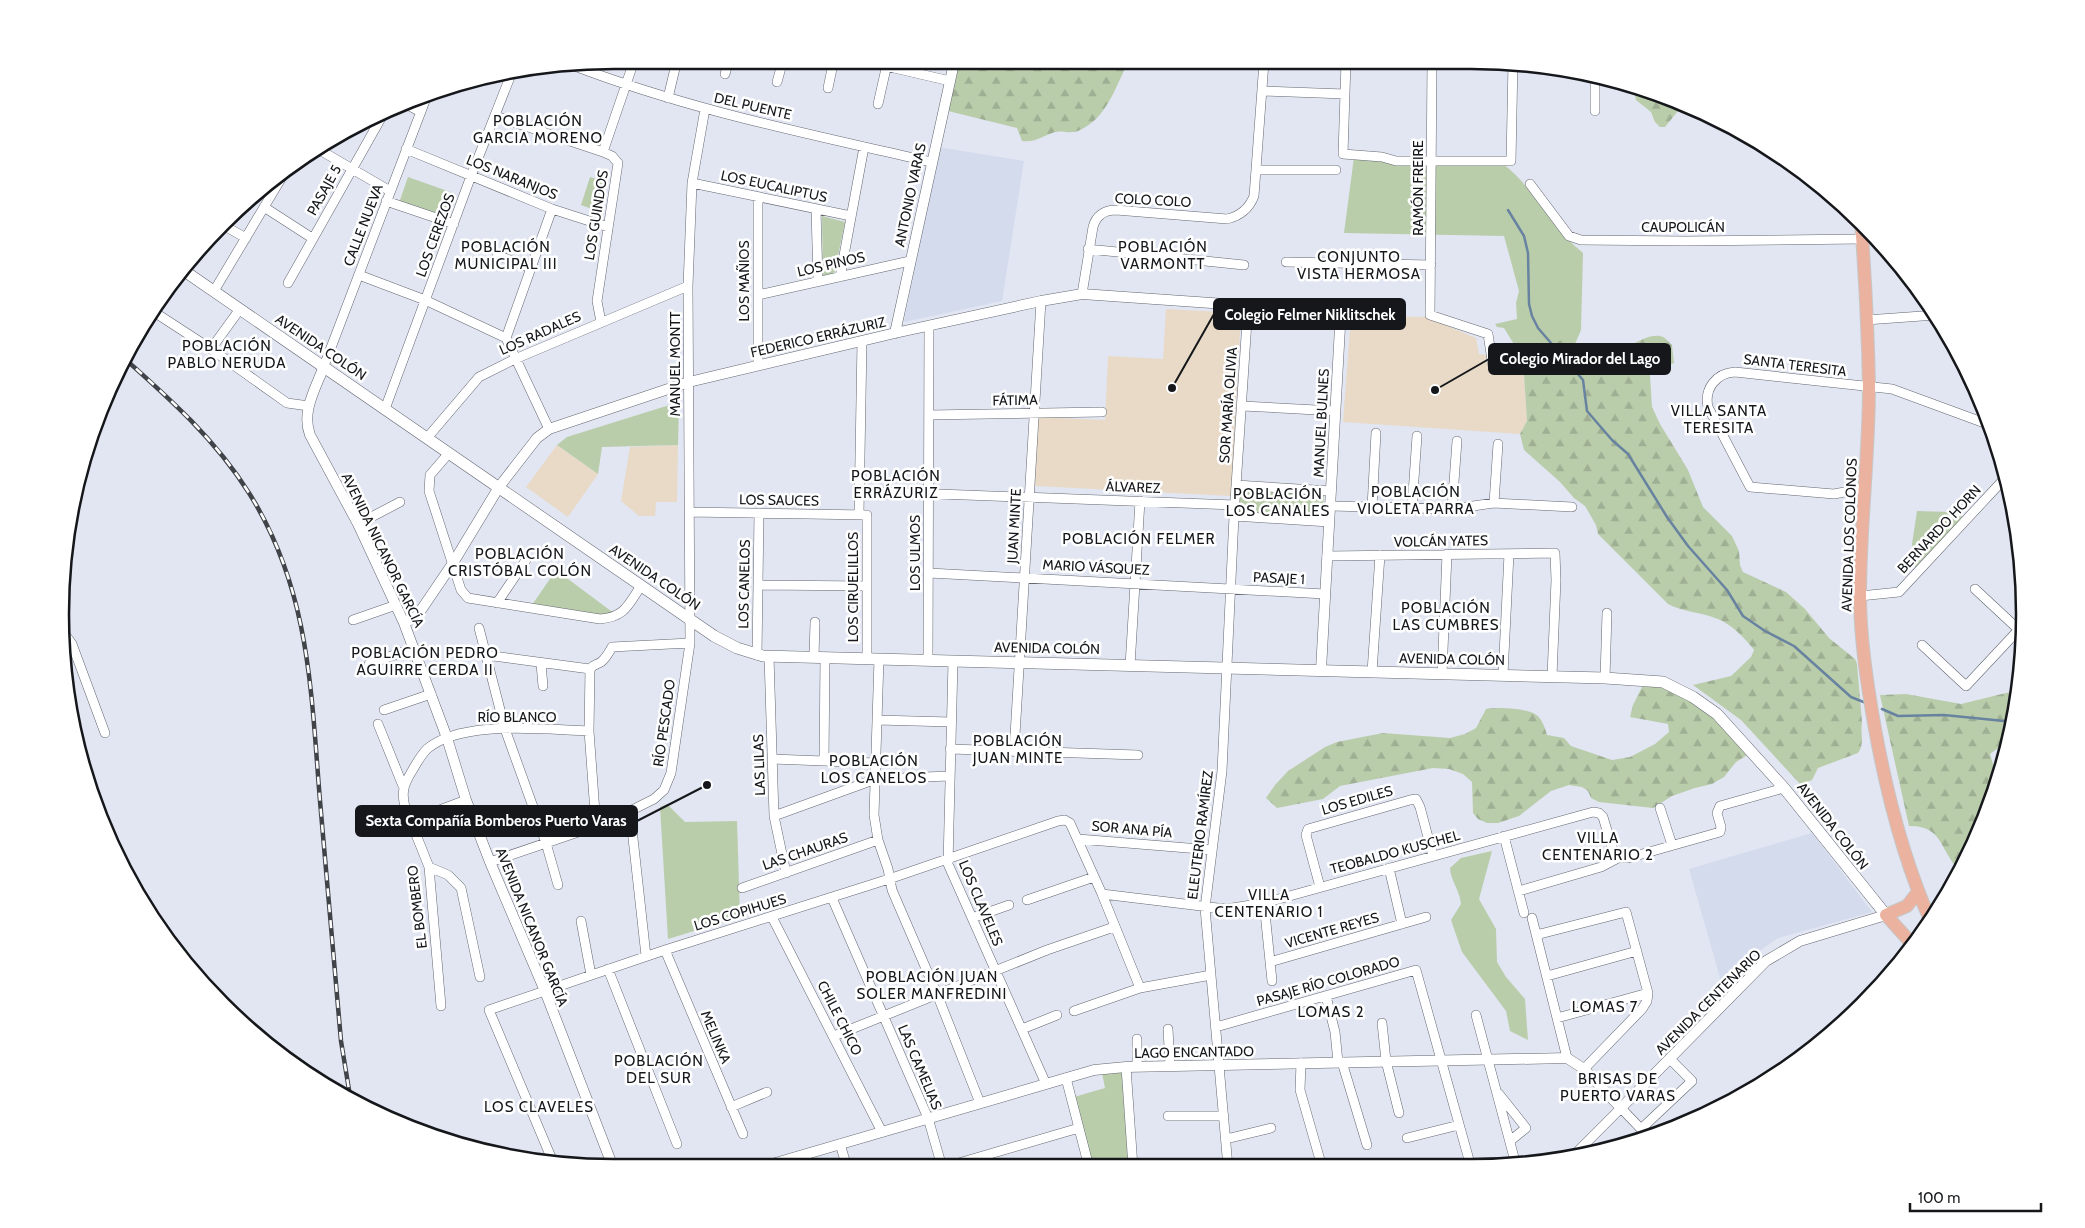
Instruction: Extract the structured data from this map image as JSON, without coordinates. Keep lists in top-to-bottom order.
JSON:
{
  "streets": {
    "main road": ["AVENIDA COLÓN", "AVENIDA LOS COLONOS"],
    "street": [
      "DEL PUENTE",
      "LOS NARANJOS",
      "LOS EUCALIPTUS",
      "RAMÓN FREIRE",
      "PASAJE 5",
      "ANTONIO VARAS",
      "COLO COLO",
      "LOS GUINDOS",
      "CALLE NUEVA",
      "CAUPOLICÁN",
      "LOS CEREZOS",
      "LOS PINOS",
      "LOS MAÑIOS",
      "LOS RADALES",
      "FEDERICO ERRÁZURIZ",
      "MANUEL MONTT",
      "SANTA TERESITA",
      "FÁTIMA",
      "SOR MARÍA OLIVIA",
      "MANUEL BULNES",
      "ÁLVAREZ",
      "LOS SAUCES",
      "JUAN MINTE",
      "BERNARDO HORN",
      "VOLCÁN YATES",
      "AVENIDA NICANOR GARCÍA",
      "LOS ULMOS",
      "MARIO VÁSQUEZ",
      "PASAJE 1",
      "LOS CANELOS",
      "LOS CIRUELILLOS",
      "RÍO BLANCO",
      "RÍO PESCADO",
      "LAS LILAS",
      "LOS EDILES",
      "SOR ANA PÍA",
      "ELEUTERIO RAMÍREZ",
      "LAS CHAURAS",
      "TEOBALDO KUSCHEL",
      "LOS CLAVELES",
      "EL BOMBERO",
      "LOS COPIHUES",
      "VICENTE REYES",
      "PASAJE RÍO COLORADO",
      "AVENIDA CENTENARIO",
      "CHILE CHICO",
      "MELINKA",
      "LAGO ENCANTADO",
      "LAS CAMELIAS"
    ]
  },
  "crossings": [
    ["DEL PUENTE", "ANTONIO VARAS"],
    ["DEL PUENTE", "LOS GUINDOS"],
    ["DEL PUENTE", "MANUEL MONTT"],
    ["LOS NARANJOS", "LOS GUINDOS"],
    ["LOS NARANJOS", "CALLE NUEVA"],
    ["LOS NARANJOS", "LOS CEREZOS"],
    ["LOS EUCALIPTUS", "LOS MAÑIOS"],
    ["LOS EUCALIPTUS", "MANUEL MONTT"],
    ["ANTONIO VARAS", "LOS PINOS"],
    ["ANTONIO VARAS", "FEDERICO ERRÁZURIZ"],
    ["COLO COLO", "FEDERICO ERRÁZURIZ"],
    ["LOS GUINDOS", "LOS RADALES"],
    ["CALLE NUEVA", "AVENIDA COLÓN"],
    ["CALLE NUEVA", "AVENIDA NICANOR GARCÍA"],
    ["CAUPOLICÁN", "AVENIDA LOS COLONOS"],
    ["LOS CEREZOS", "AVENIDA COLÓN"],
    ["LOS PINOS", "LOS MAÑIOS"],
    ["LOS MAÑIOS", "FEDERICO ERRÁZURIZ"],
    ["LOS RADALES", "AVENIDA COLÓN"],
    ["LOS RADALES", "MANUEL MONTT"],
    ["FEDERICO ERRÁZURIZ", "AVENIDA COLÓN"],
    ["FEDERICO ERRÁZURIZ", "MANUEL MONTT"],
    ["FEDERICO ERRÁZURIZ", "SOR MARÍA OLIVIA"],
    ["FEDERICO ERRÁZURIZ", "MANUEL BULNES"],
    ["FEDERICO ERRÁZURIZ", "JUAN MINTE"],
    ["FEDERICO ERRÁZURIZ", "AVENIDA NICANOR GARCÍA"],
    ["FEDERICO ERRÁZURIZ", "LOS ULMOS"],
    ["FEDERICO ERRÁZURIZ", "LOS CIRUELILLOS"],
    ["AVENIDA COLÓN", "MANUEL MONTT"],
    ["AVENIDA COLÓN", "MANUEL BULNES"],
    ["AVENIDA COLÓN", "JUAN MINTE"],
    ["AVENIDA COLÓN", "VOLCÁN YATES"],
    ["AVENIDA COLÓN", "AVENIDA NICANOR GARCÍA"],
    ["AVENIDA COLÓN", "LOS ULMOS"],
    ["AVENIDA COLÓN", "LOS CANELOS"],
    ["AVENIDA COLÓN", "LOS CIRUELILLOS"],
    ["AVENIDA COLÓN", "RÍO PESCADO"],
    ["AVENIDA COLÓN", "LAS LILAS"],
    ["AVENIDA COLÓN", "ELEUTERIO RAMÍREZ"],
    ["AVENIDA COLÓN", "LOS CLAVELES"],
    ["AVENIDA COLÓN", "AVENIDA CENTENARIO"],
    ["MANUEL MONTT", "LOS SAUCES"],
    ["MANUEL MONTT", "RÍO PESCADO"],
    ["SANTA TERESITA", "AVENIDA LOS COLONOS"],
    ["FÁTIMA", "JUAN MINTE"],
    ["FÁTIMA", "LOS ULMOS"],
    ["SOR MARÍA OLIVIA", "ÁLVAREZ"],
    ["SOR MARÍA OLIVIA", "ELEUTERIO RAMÍREZ"],
    ["MANUEL BULNES", "VOLCÁN YATES"],
    ["MANUEL BULNES", "PASAJE 1"],
    ["ÁLVAREZ", "JUAN MINTE"],
    ["ÁLVAREZ", "LOS ULMOS"],
    ["ÁLVAREZ", "LOS CIRUELILLOS"],
    ["ÁLVAREZ", "ELEUTERIO RAMÍREZ"],
    ["LOS SAUCES", "LOS CANELOS"],
    ["LOS SAUCES", "LOS CIRUELILLOS"],
    ["JUAN MINTE", "MARIO VÁSQUEZ"],
    ["BERNARDO HORN", "AVENIDA LOS COLONOS"],
    ["AVENIDA NICANOR GARCÍA", "RÍO BLANCO"],
    ["AVENIDA NICANOR GARCÍA", "RÍO PESCADO"],
    ["AVENIDA NICANOR GARCÍA", "LOS COPIHUES"],
    ["LOS ULMOS", "MARIO VÁSQUEZ"],
    ["MARIO VÁSQUEZ", "PASAJE 1"],
    ["MARIO VÁSQUEZ", "ELEUTERIO RAMÍREZ"],
    ["PASAJE 1", "ELEUTERIO RAMÍREZ"],
    ["LOS CIRUELILLOS", "LAS CHAURAS"],
    ["LOS CIRUELILLOS", "LOS COPIHUES"],
    ["LOS CIRUELILLOS", "LAGO ENCANTADO"],
    ["LAS LILAS", "LAS CHAURAS"],
    ["LOS EDILES", "TEOBALDO KUSCHEL"],
    ["SOR ANA PÍA", "ELEUTERIO RAMÍREZ"],
    ["SOR ANA PÍA", "LOS COPIHUES"],
    ["ELEUTERIO RAMÍREZ", "TEOBALDO KUSCHEL"],
    ["ELEUTERIO RAMÍREZ", "PASAJE RÍO COLORADO"],
    ["ELEUTERIO RAMÍREZ", "LAGO ENCANTADO"],
    ["LOS CLAVELES", "LOS COPIHUES"],
    ["LOS CLAVELES", "LAGO ENCANTADO"],
    ["LOS COPIHUES", "CHILE CHICO"],
    ["LOS COPIHUES", "MELINKA"],
    ["LOS COPIHUES", "LAS CAMELIAS"],
    ["PASAJE RÍO COLORADO", "LAGO ENCANTADO"],
    ["CHILE CHICO", "LAGO ENCANTADO"],
    ["LAGO ENCANTADO", "LAS CAMELIAS"]
  ],
  "districts": [
    "POBLACIÓN GARCIA MORENO",
    "POBLACIÓN MUNICIPAL III",
    "POBLACIÓN VARMONTT",
    "CONJUNTO VISTA HERMOSA",
    "POBLACIÓN PABLO NERUDA",
    "VILLA SANTA TERESITA",
    "POBLACIÓN ERRÁZURIZ",
    "POBLACIÓN VIOLETA PARRA",
    "POBLACIÓN LOS CANALES",
    "POBLACIÓN FELMER",
    "POBLACIÓN CRISTÓBAL COLÓN",
    "POBLACIÓN LAS CUMBRES",
    "POBLACIÓN PEDRO AGUIRRE CERDA II",
    "POBLACIÓN JUAN MINTE",
    "POBLACIÓN LOS CANELOS",
    "VILLA CENTENARIO 2",
    "VILLA CENTENARIO 1",
    "POBLACIÓN JUAN SOLER MANFREDINI",
    "LOMAS 7",
    "LOMAS 2",
    "POBLACIÓN DEL SUR",
    "BRISAS DE PUERTO VARAS",
    "LOS CLAVELES"
  ],
  "places": ["Colegio Felmer Niklitschek", "Colegio Mirador del Lago", "Sexta Compañía Bomberos Puerto Varas"],
  "scale_bar": "100 m"
}
